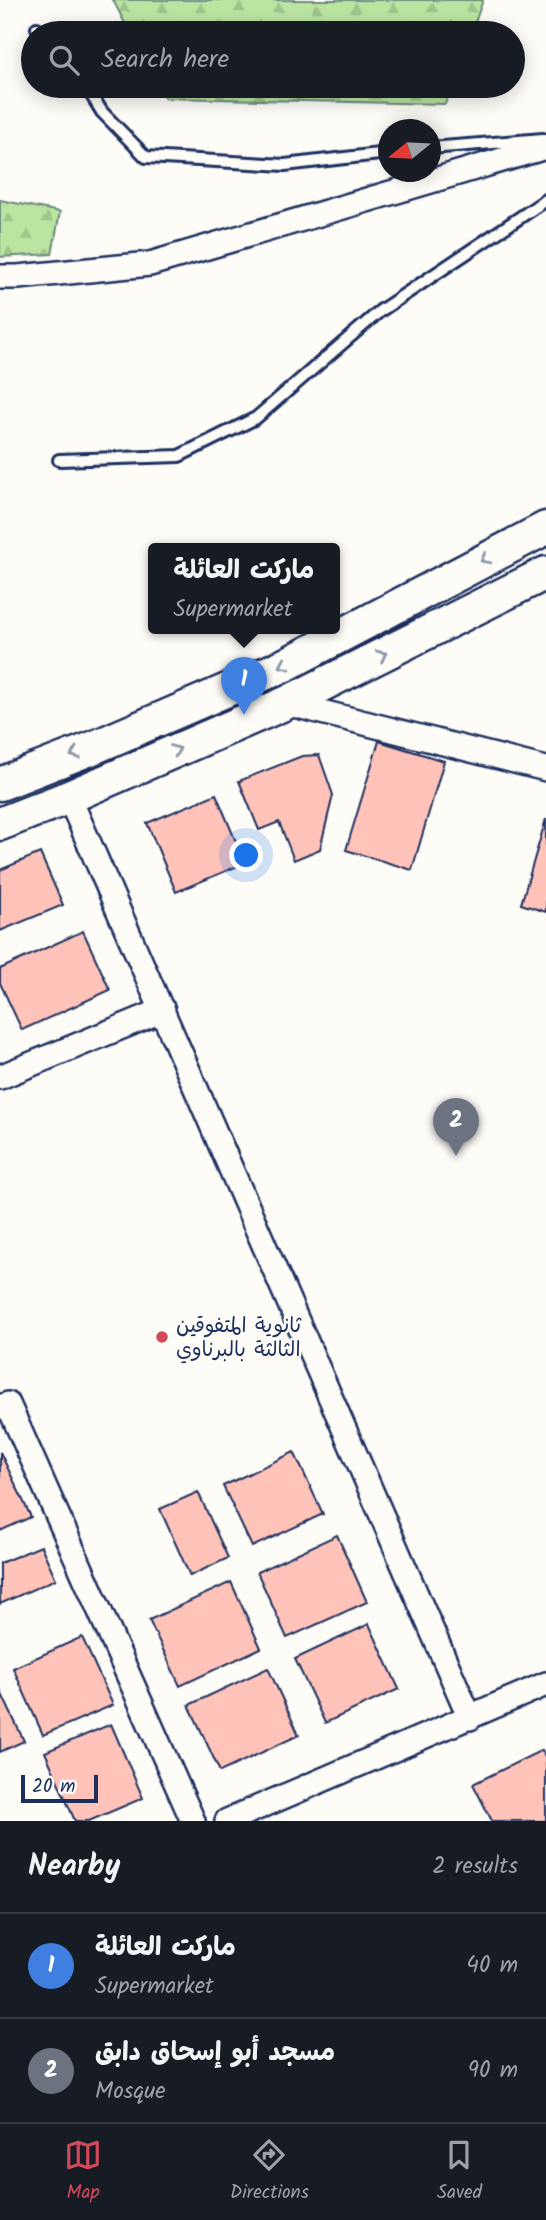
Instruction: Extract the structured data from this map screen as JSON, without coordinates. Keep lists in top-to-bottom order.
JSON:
{
  "places": ["ثانوية المتفوقين الثالثة بالبرناوي"],
  "scale_bar": "20 m",
  "north": "left",
  "page": {
    "search": "Search here",
    "popup": ["ماركت العائلة", "Supermarket"],
    "pins": ["1", "2"],
    "scale": "20 m",
    "heading": ["Nearby", "2 results"],
    "list": [
      {
        "mark": "1",
        "name": "ماركت العائلة",
        "note": "Supermarket",
        "value": "40 m"
      },
      {
        "mark": "2",
        "name": "مسجد أبو إسحاق دابق",
        "note": "Mosque",
        "value": "90 m"
      }
    ],
    "nav": ["Map", "Directions", "Saved"]
  }
}
